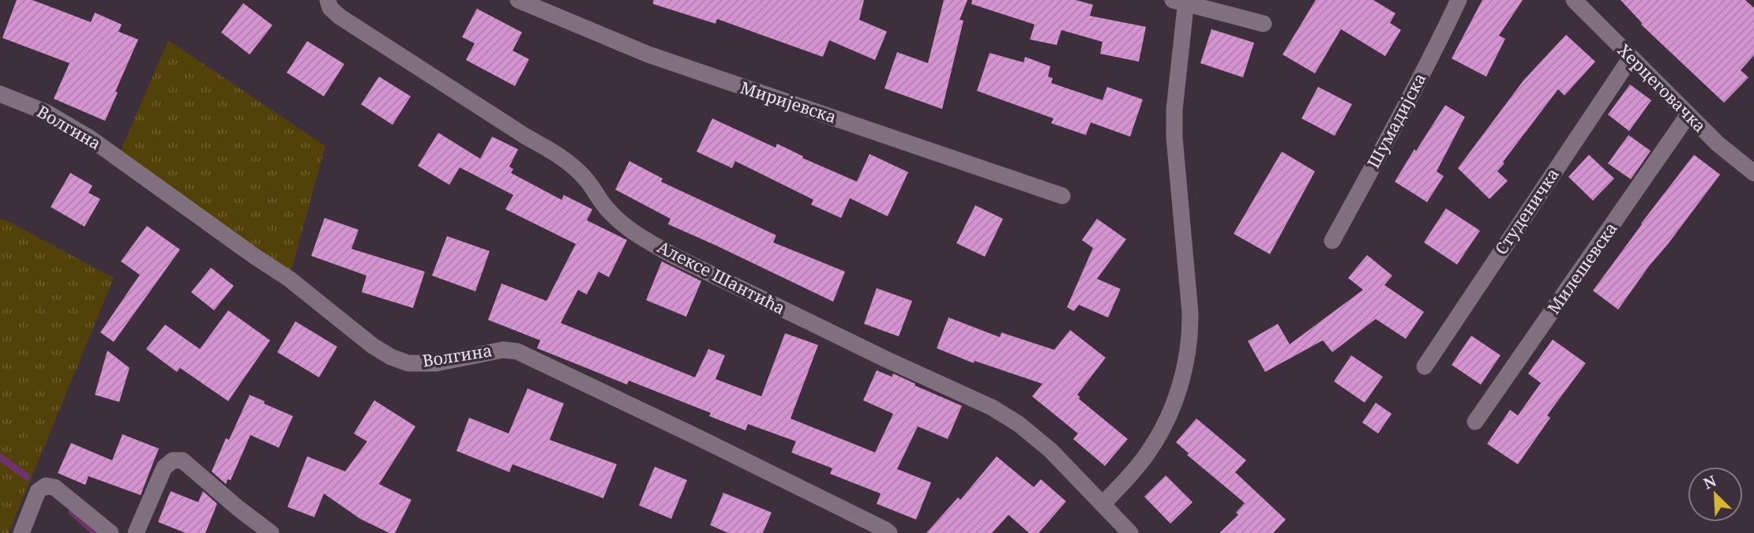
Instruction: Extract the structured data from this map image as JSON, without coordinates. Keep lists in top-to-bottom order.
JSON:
{
  "streets": {
    "street": [
      "Херцеговачка",
      "Миријевска",
      "Шумадијска",
      "Волгина",
      "Студеничка",
      "Милешевска",
      "Алексе Шантића"
    ]
  },
  "crossings": [
    ["Херцеговачка", "Студеничка"],
    ["Херцеговачка", "Милешевска"]
  ],
  "north": "top left"
}
